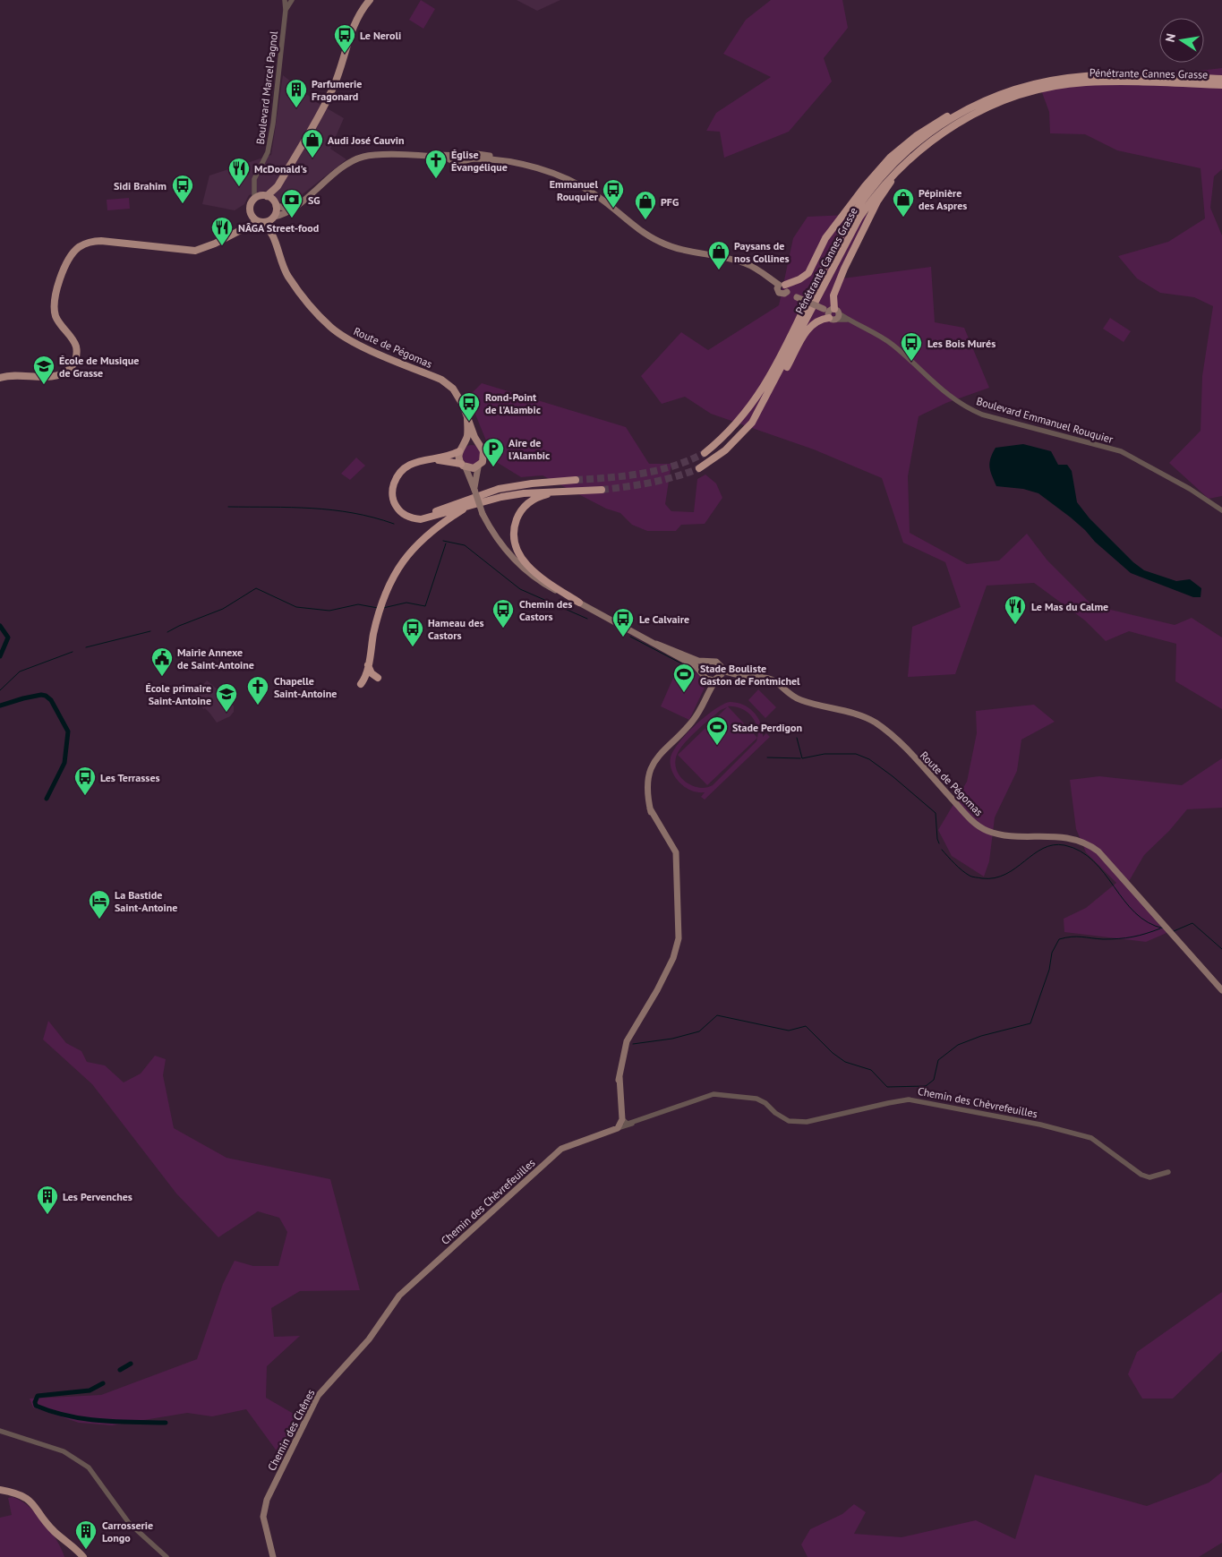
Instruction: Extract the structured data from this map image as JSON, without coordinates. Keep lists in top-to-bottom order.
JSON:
{
  "streets": {
    "highway": ["Pénétrante Cannes Grasse"],
    "main road": ["Route de Pégomas", "Chemin des Chèvrefeuilles", "Chemin des Chênes"],
    "street": ["Boulevard Marcel Pagnol", "Boulevard Emmanuel Rouquier"]
  },
  "crossings": [
    ["Chemin des Chèvrefeuilles", "Chemin des Chênes"]
  ],
  "places": {
    "bus stop": [
      "Le Neroli",
      "Sidi Brahim",
      "Emmanuel Rouquier",
      "Les Bois Murés",
      "Rond-Point de l'Alambic",
      "Chemin des Castors",
      "Le Calvaire",
      "Hameau des Castors",
      "Les Terrasses"
    ],
    "building": ["Parfumerie Fragonard", "Les Pervenches", "Carrosserie Longo"],
    "shop": [
      "Audi José Cauvin",
      "Pépinière des Aspres",
      "PFG",
      "Paysans de nos Collines"
    ],
    "church": ["Église Évangélique", "Chapelle Saint-Antoine"],
    "restaurant": ["McDonald's", "NÂGA Street-food", "Le Mas du Calme"],
    "bank": ["SG"],
    "school or university": ["École de Musique de Grasse", "École primaire Saint-Antoine"],
    "parking": ["Aire de l'Alambic"],
    "public building": ["Mairie Annexe de Saint-Antoine"],
    "sports": ["Stade Bouliste Gaston de Fontmichel", "Stade Perdigon"],
    "hotel": ["La Bastide Saint-Antoine"]
  },
  "north": "left"
}
